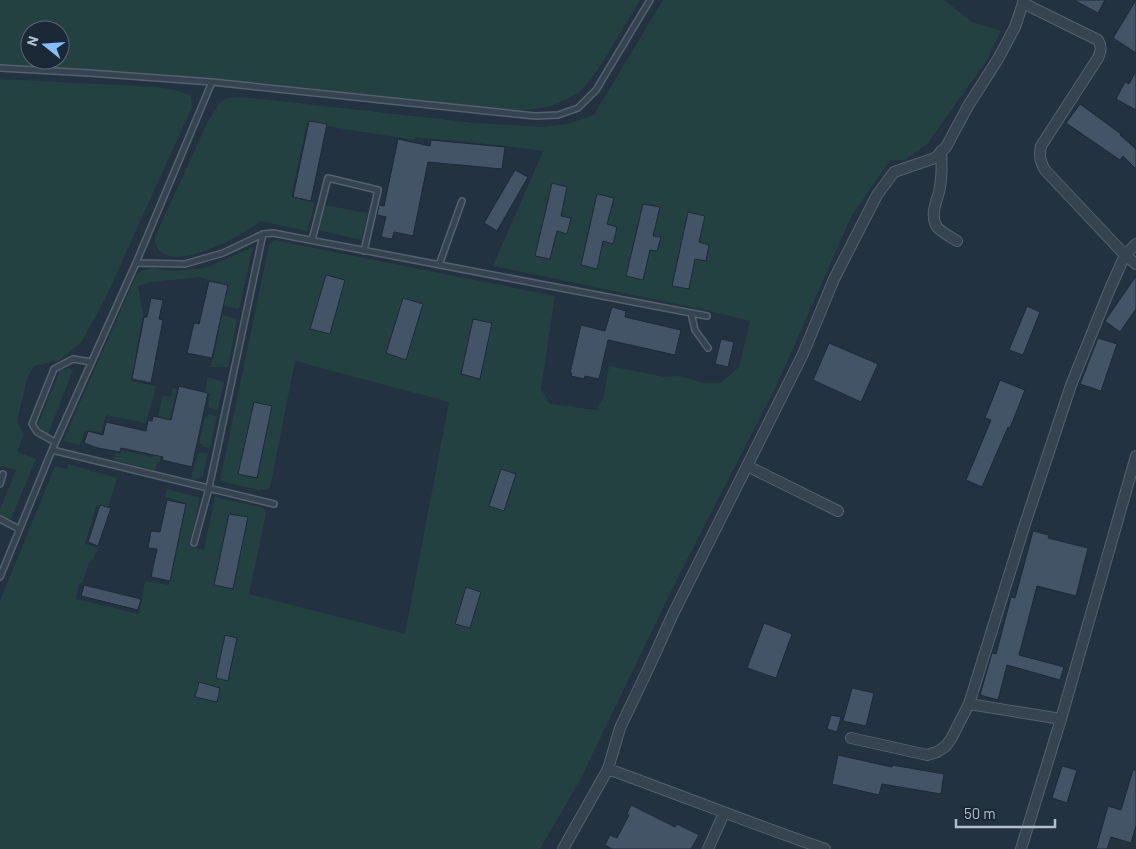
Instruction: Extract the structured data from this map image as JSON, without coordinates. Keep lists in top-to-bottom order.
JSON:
{
  "scale_bar": "50 m",
  "north": "left"
}
